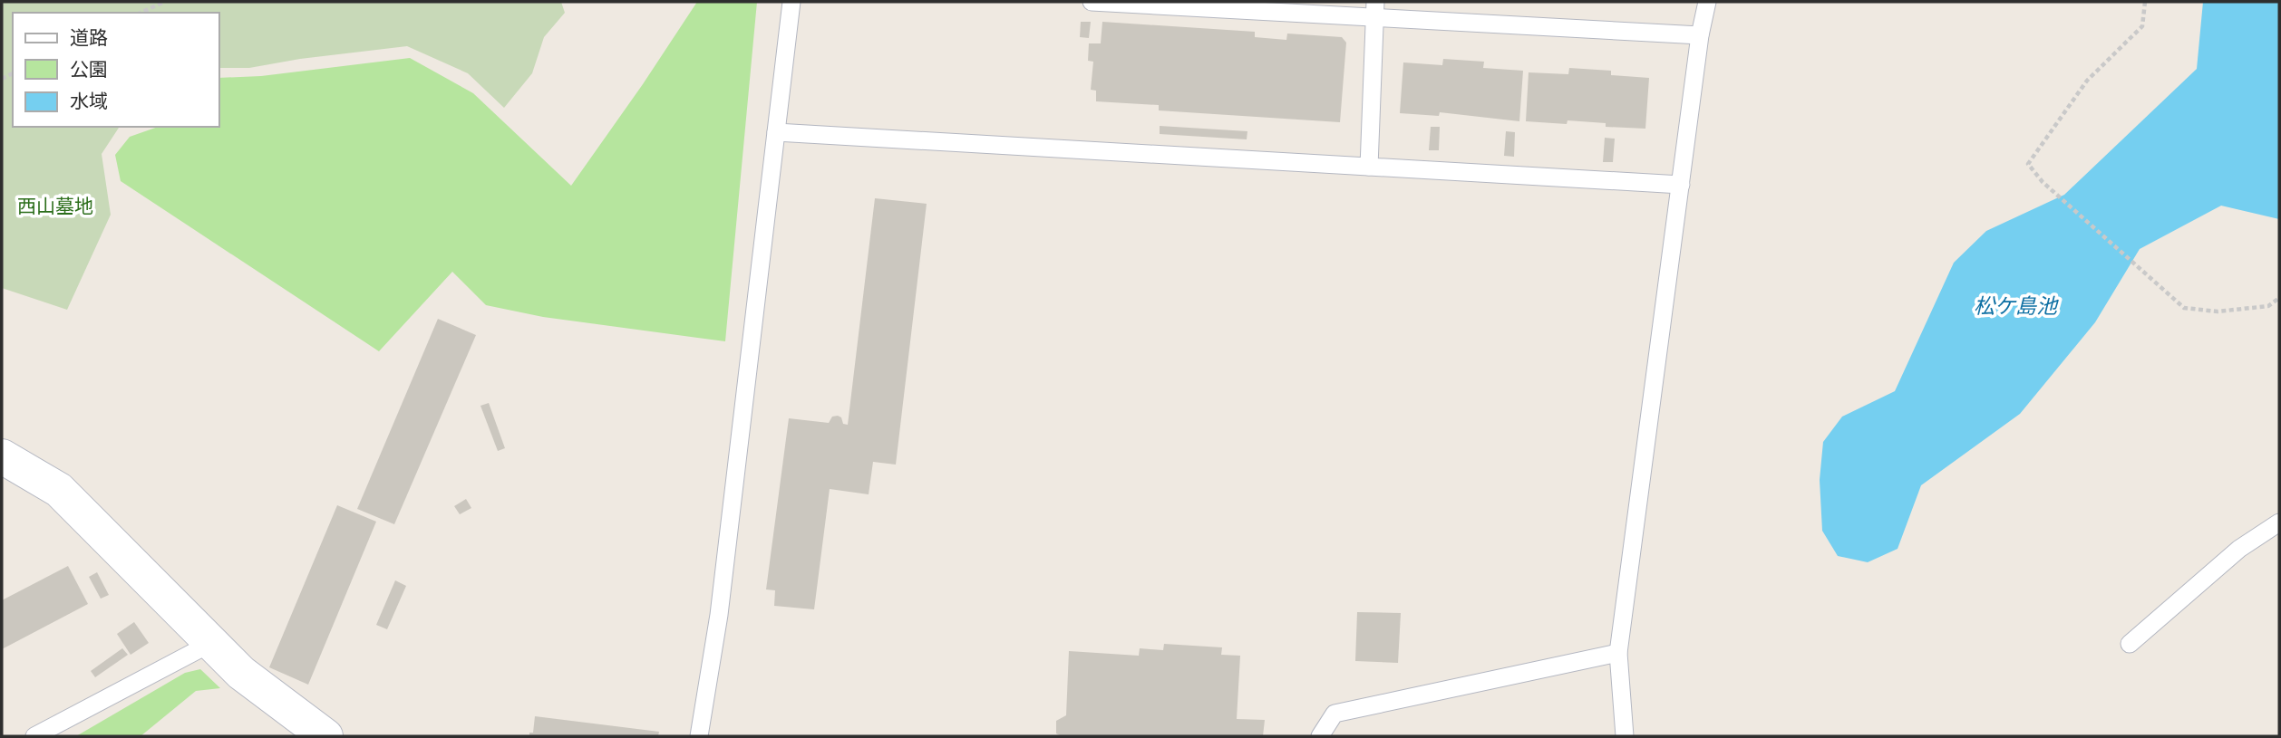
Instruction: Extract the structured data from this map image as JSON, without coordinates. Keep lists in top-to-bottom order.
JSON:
{
  "water": ["松ケ島池"],
  "parks": ["西山墓地"],
  "legend": ["道路", "公園", "水域"]
}
